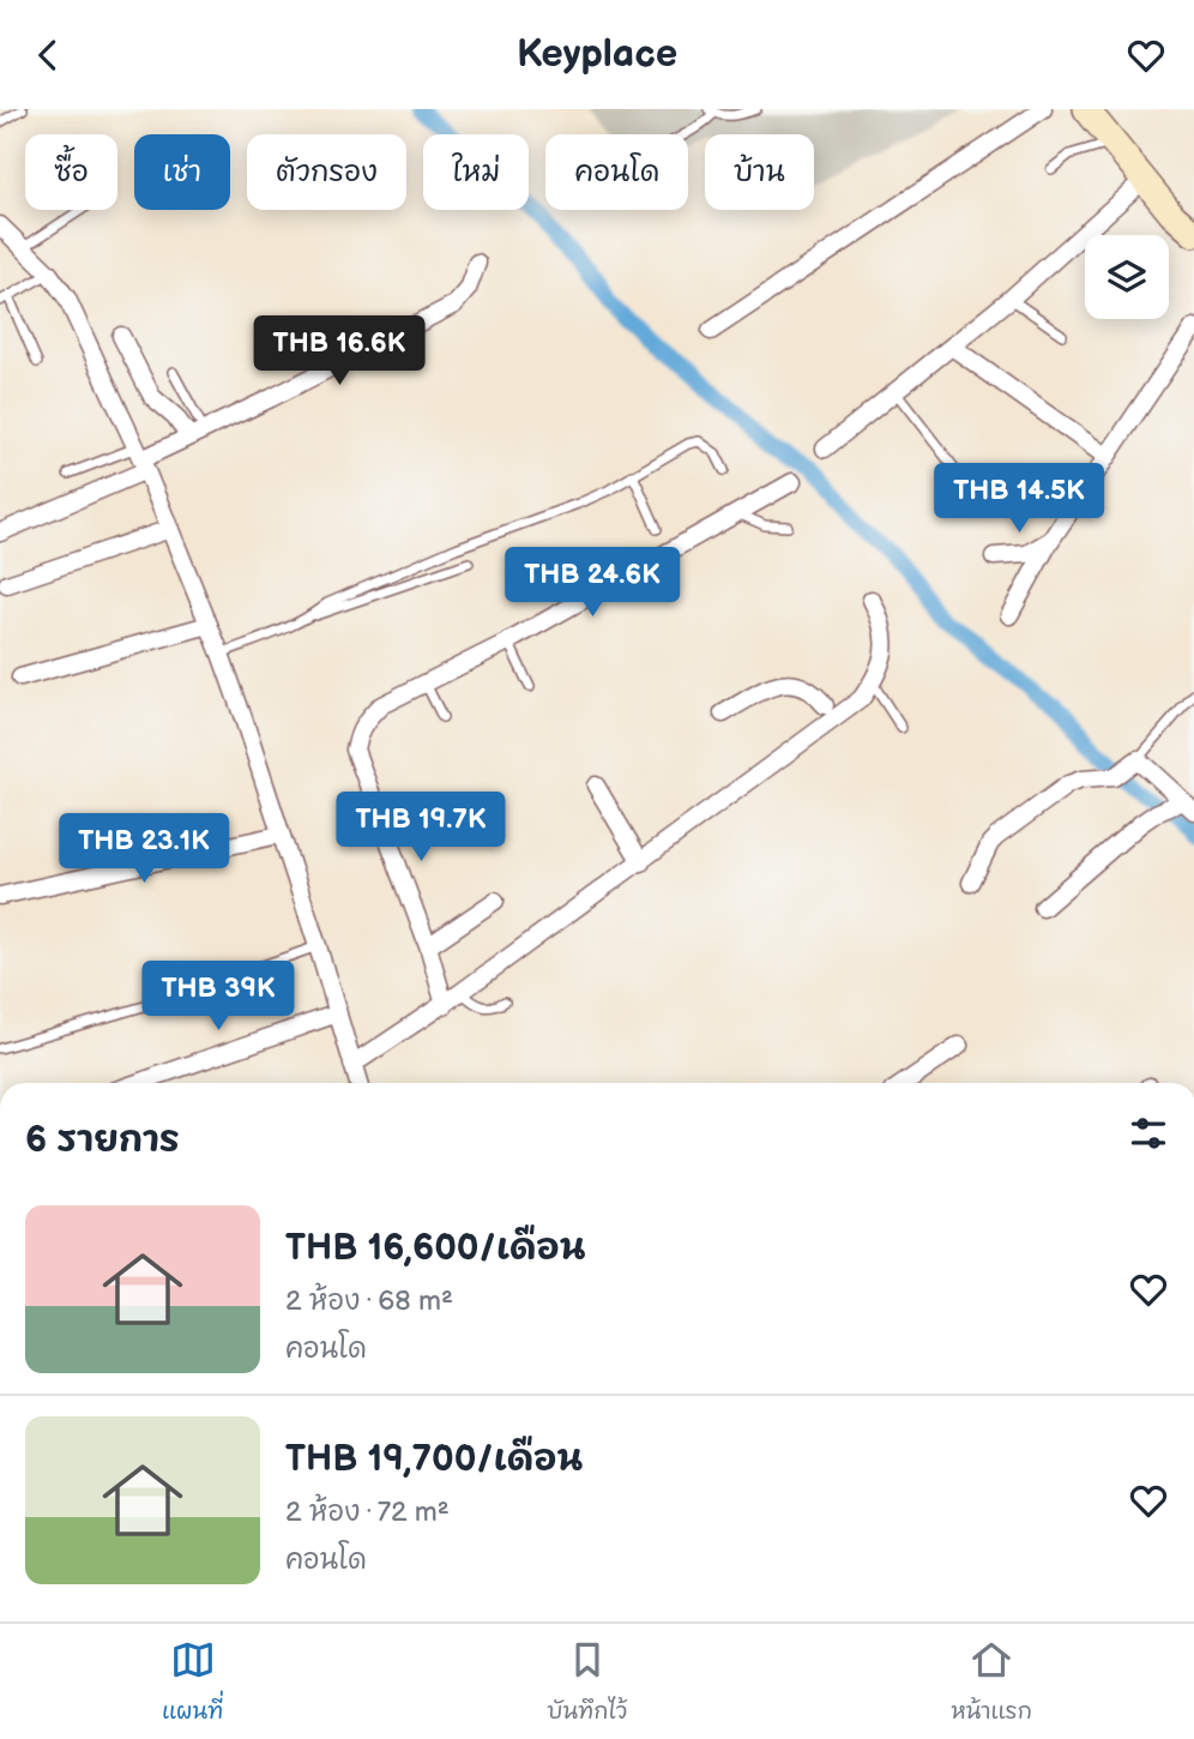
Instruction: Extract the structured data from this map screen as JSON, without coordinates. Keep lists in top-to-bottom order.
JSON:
{
  "page": {
    "header": "Keyplace",
    "chip": [
      "ซื้อ",
      "เช่า",
      "ตัวกรอง",
      "ใหม่",
      "คอนโด",
      "บ้าน"
    ],
    "price": [
      "THB 16.6K",
      "THB 14.5K",
      "THB 24.6K",
      "THB 19.7K",
      "THB 23.1K",
      "THB 39K"
    ],
    "heading": "6 รายการ",
    "list": [
      {
        "name": "THB 16,600/เดือน",
        "note": "2 ห้อง · 68 m² · คอนโด"
      },
      {
        "name": "THB 19,700/เดือน",
        "note": "2 ห้อง · 72 m² · คอนโด"
      }
    ],
    "tabs": ["แผนที่", "บันทึกไว้", "หน้าแรก"]
  }
}
